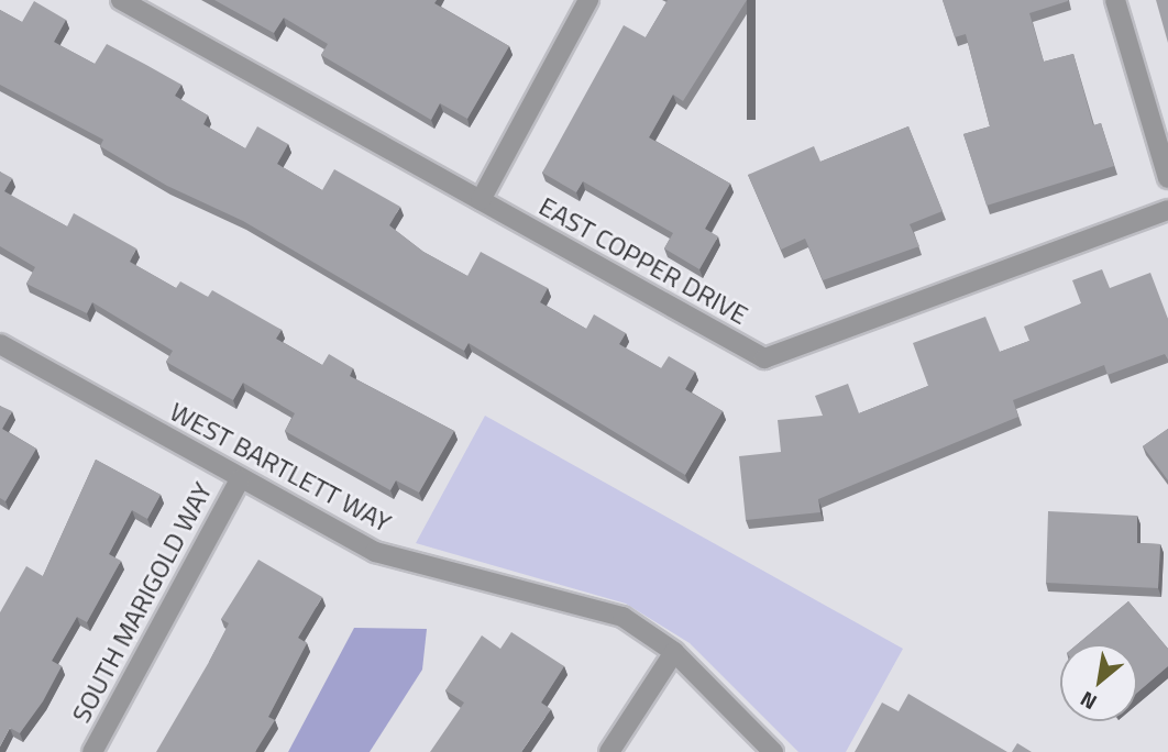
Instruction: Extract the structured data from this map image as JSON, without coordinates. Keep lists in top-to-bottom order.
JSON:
{
  "streets": {
    "street": ["EAST COPPER DRIVE", "WEST BARTLETT WAY", "SOUTH MARIGOLD WAY"]
  },
  "crossings": [
    ["WEST BARTLETT WAY", "SOUTH MARIGOLD WAY"]
  ],
  "north": "bottom left"
}
